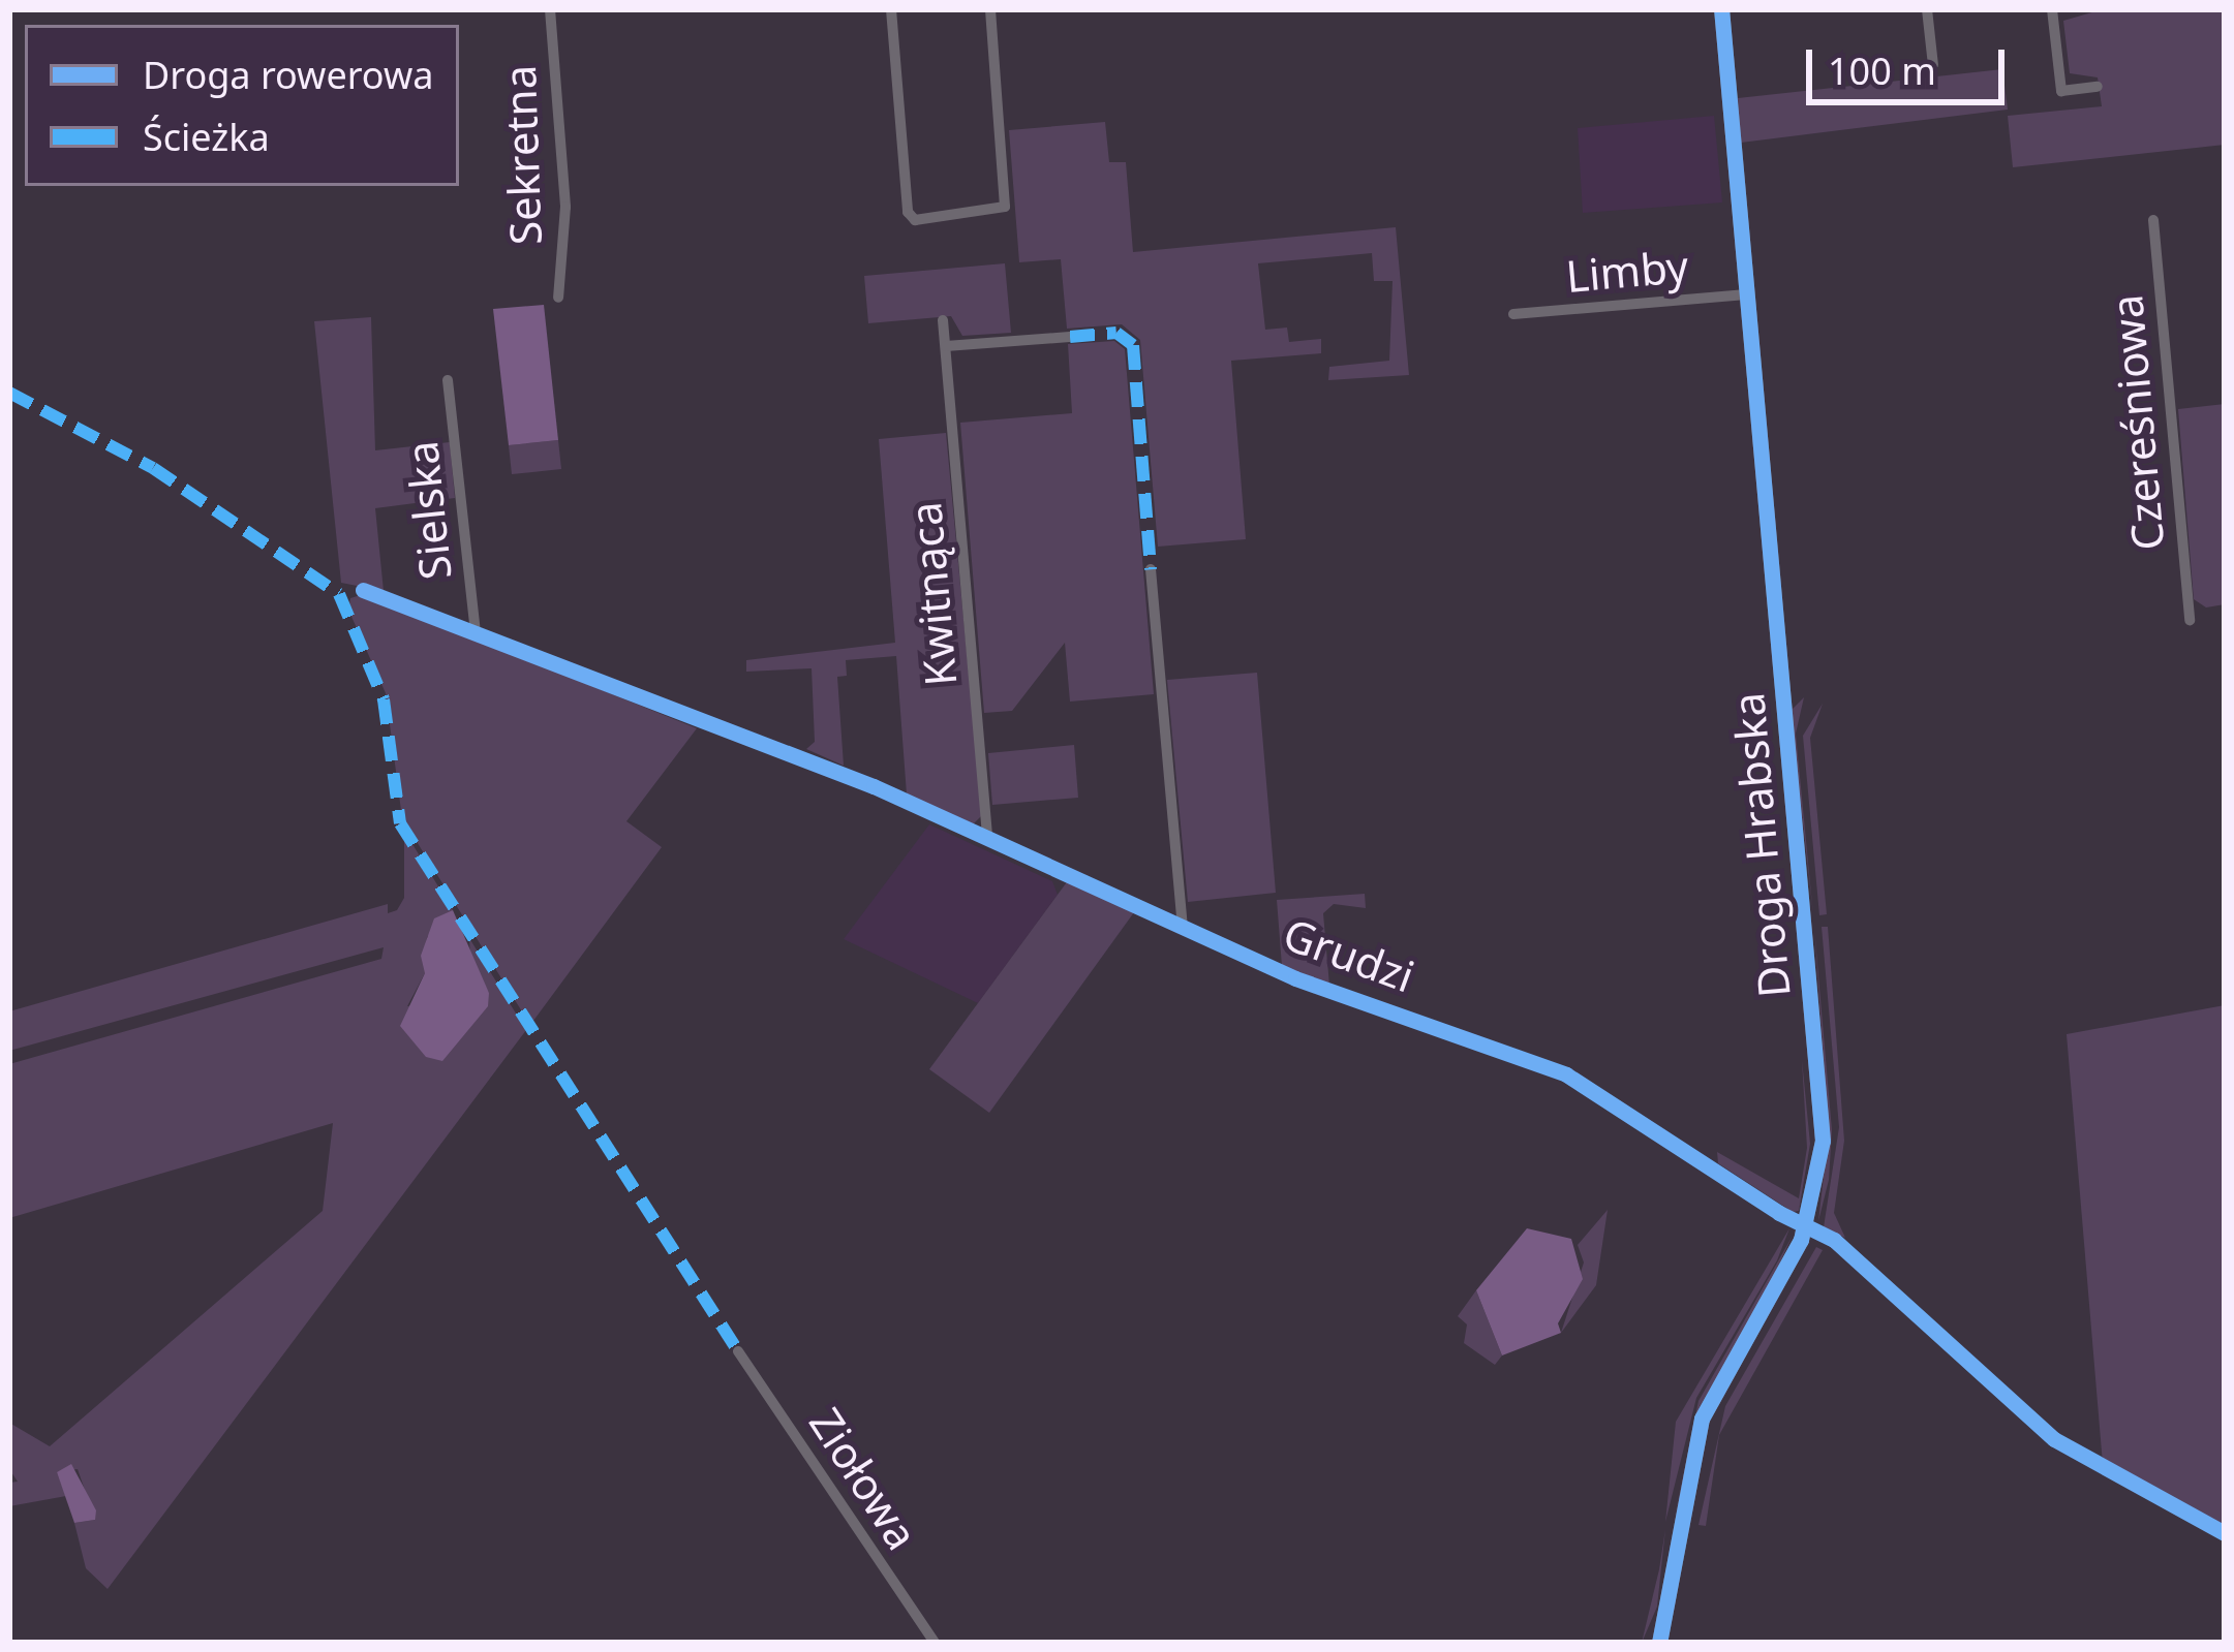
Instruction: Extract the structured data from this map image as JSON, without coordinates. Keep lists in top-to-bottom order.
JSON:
{
  "streets": {
    "street": [
      "Sekretna",
      "Limby",
      "Czereśniowa",
      "Sielska",
      "Kwitnąca",
      "Droga Hrabska",
      "Grudzi",
      "Ziołowa"
    ]
  },
  "crossings": [
    ["Limby", "Droga Hrabska"],
    ["Sielska", "Grudzi"],
    ["Kwitnąca", "Grudzi"],
    ["Droga Hrabska", "Grudzi"]
  ],
  "legend": ["Droga rowerowa", "Ścieżka"],
  "scale_bar": "100 m"
}
